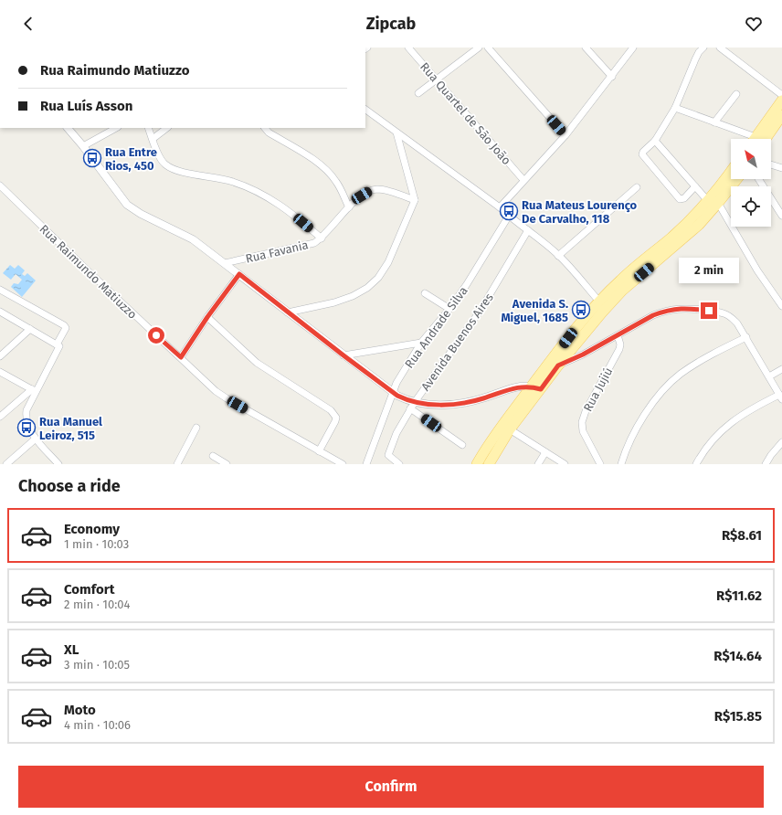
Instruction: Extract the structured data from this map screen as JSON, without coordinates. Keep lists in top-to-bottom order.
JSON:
{
  "streets": {
    "street": [
      "Rua Quartel de São João",
      "Rua Favania",
      "Rua Raimundo Matiuzzo",
      "Rua Andrade Silva",
      "Avenida Buenos Aires",
      "Rua Jujiú"
    ]
  },
  "places": {
    "bus stop": [
      "Rua Entre Rios, 450",
      "Rua Mateus Lourenço De Carvalho, 118",
      "Avenida S. Miguel, 1685",
      "Rua Manuel Leiroz, 515"
    ]
  },
  "north": "top left",
  "page": {
    "header": "Zipcab",
    "banner": ["Rua Raimundo Matiuzzo", "Rua Luís Asson"],
    "bubble": "2 min",
    "heading": "Choose a ride",
    "list": [
      {
        "name": "Economy",
        "note": "1 min · 10:03",
        "value": "R$8.61"
      },
      {
        "name": "Comfort",
        "note": "2 min · 10:04",
        "value": "R$11.62"
      },
      {
        "name": "XL",
        "note": "3 min · 10:05",
        "value": "R$14.64"
      },
      {
        "name": "Moto",
        "note": "4 min · 10:06",
        "value": "R$15.85"
      }
    ],
    "buttons": "Confirm"
  }
}
